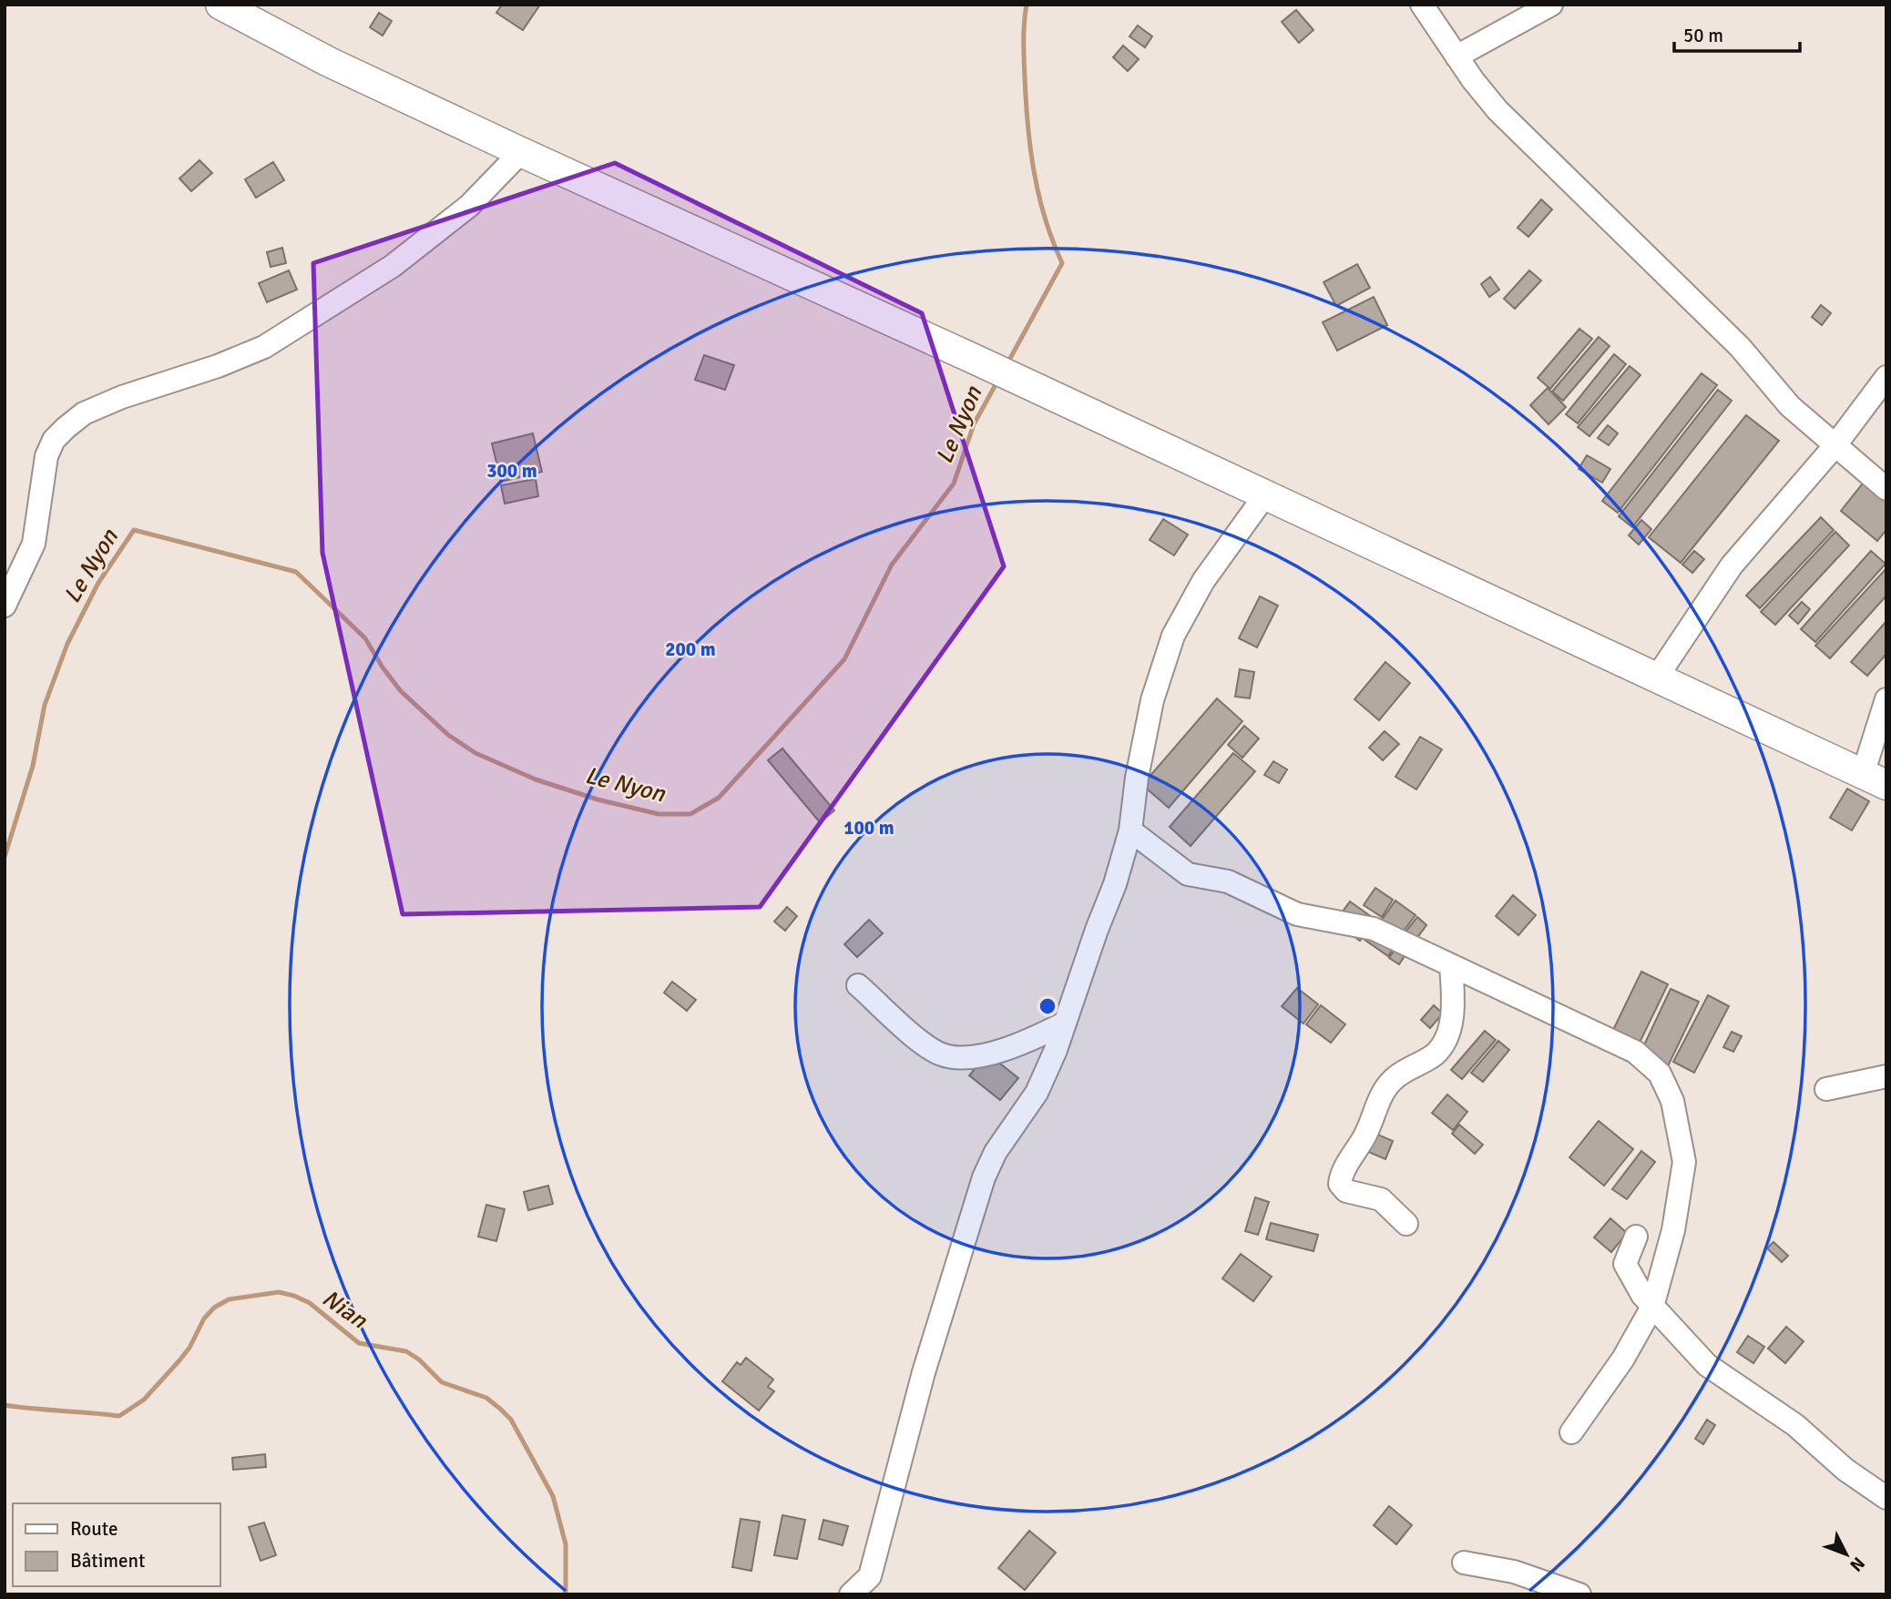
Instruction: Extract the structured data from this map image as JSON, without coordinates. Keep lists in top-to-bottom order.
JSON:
{
  "water": ["Le Nyon", "Nian"],
  "legend": ["Route", "Bâtiment"],
  "scale_bar": "50 m",
  "north": "bottom right",
  "rings": ["300 m", "200 m", "100 m"]
}
